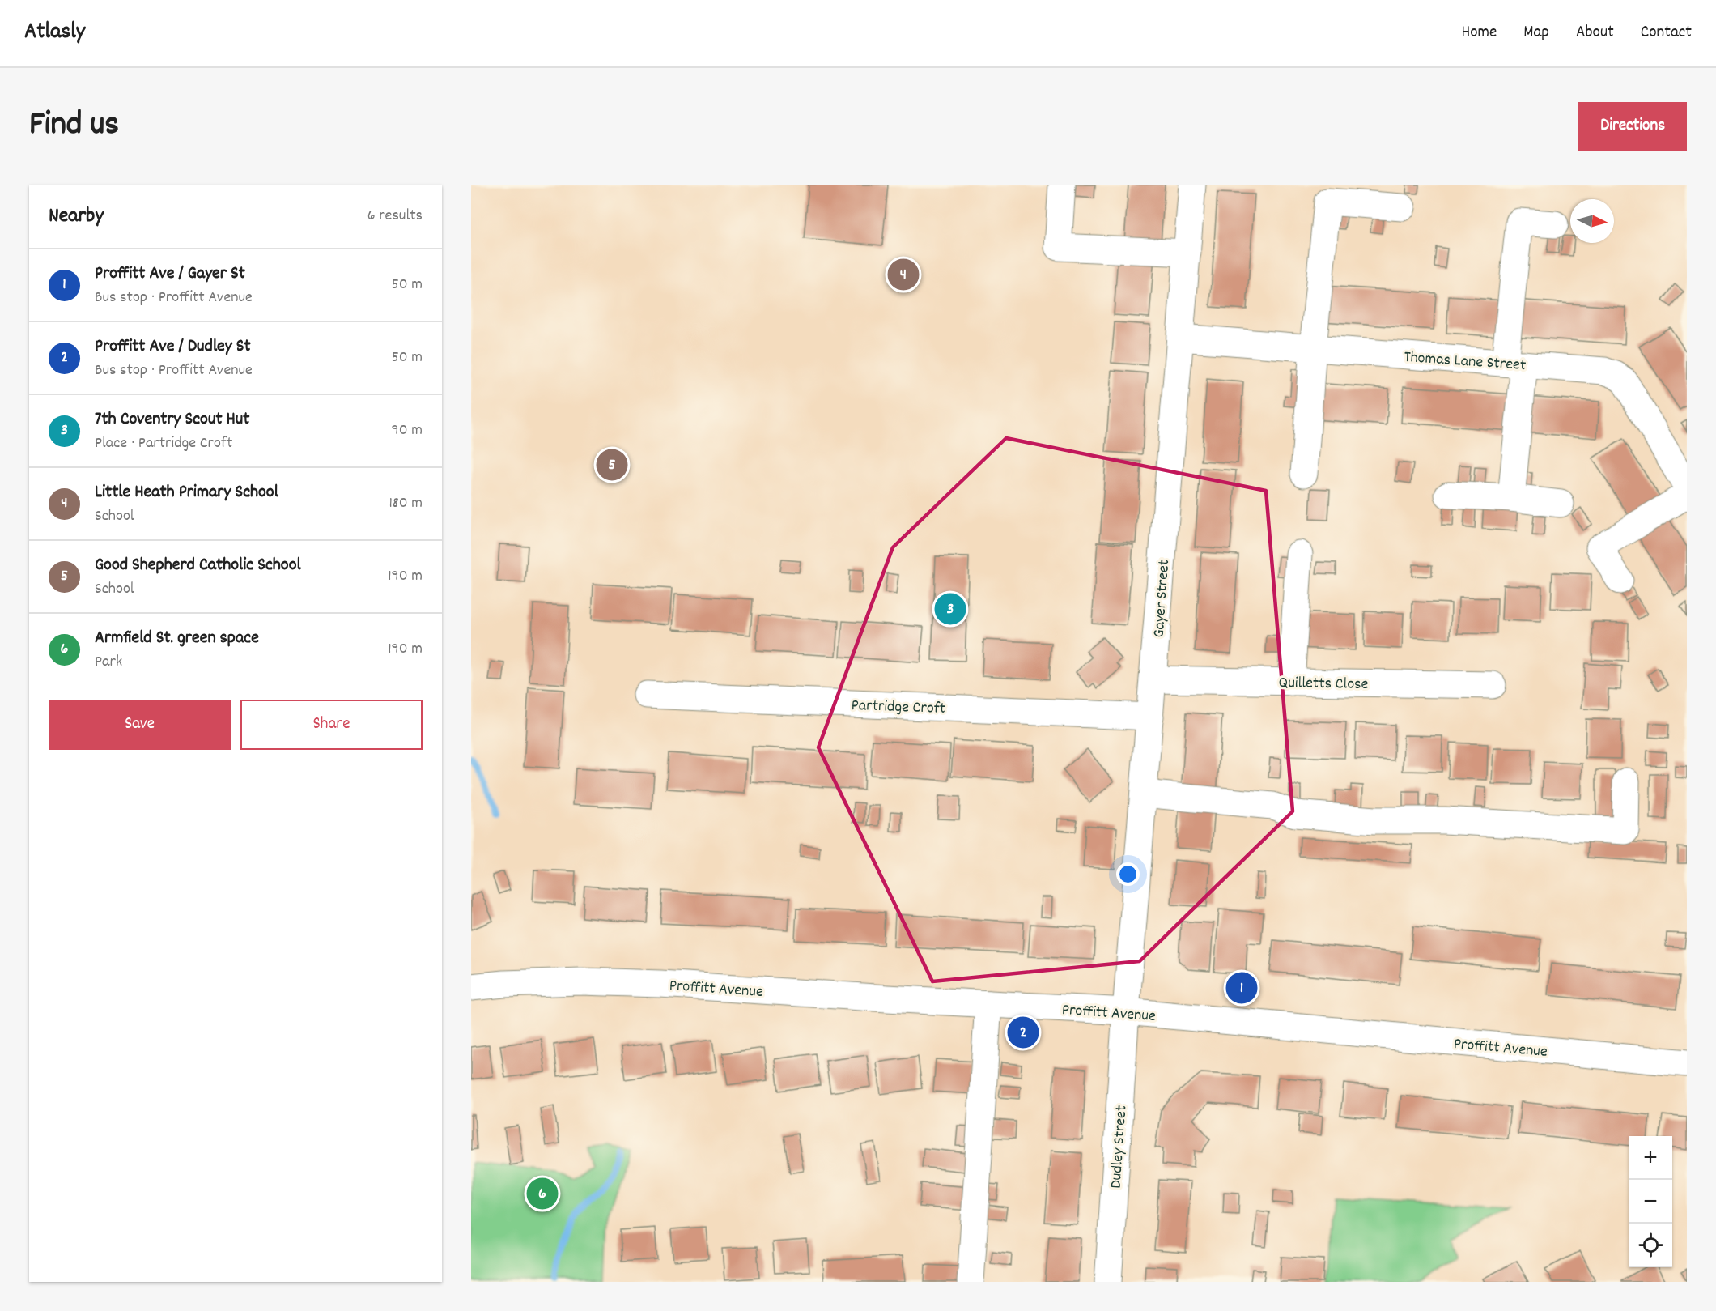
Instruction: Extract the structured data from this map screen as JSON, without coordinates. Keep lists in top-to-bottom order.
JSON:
{
  "streets": {
    "street": [
      "Thomas Lane Street",
      "Gayer Street",
      "Quilletts Close",
      "Partridge Croft",
      "Proffitt Avenue",
      "Dudley Street"
    ]
  },
  "crossings": [
    ["Thomas Lane Street", "Gayer Street"],
    ["Gayer Street", "Quilletts Close"],
    ["Gayer Street", "Partridge Croft"],
    ["Gayer Street", "Proffitt Avenue"],
    ["Gayer Street", "Dudley Street"],
    ["Proffitt Avenue", "Dudley Street"]
  ],
  "north": "right",
  "page": {
    "header": "Atlasly",
    "nav": [
      "Home",
      "Map",
      "About",
      "Contact"
    ],
    "title": "Find us",
    "buttons": [
      "Directions",
      ["Save", "Share"]
    ],
    "heading": ["Nearby", "6 results"],
    "list": [
      {
        "mark": "1",
        "name": "Proffitt Ave / Gayer St",
        "note": "Bus stop · Proffitt Avenue",
        "value": "50 m"
      },
      {
        "mark": "2",
        "name": "Proffitt Ave / Dudley St",
        "note": "Bus stop · Proffitt Avenue",
        "value": "50 m"
      },
      {
        "mark": "3",
        "name": "7th Coventry Scout Hut",
        "note": "Place · Partridge Croft",
        "value": "90 m"
      },
      {
        "mark": "4",
        "name": "Little Heath Primary School",
        "note": "School",
        "value": "180 m"
      },
      {
        "mark": "5",
        "name": "Good Shepherd Catholic School",
        "note": "School",
        "value": "190 m"
      },
      {
        "mark": "6",
        "name": "Armfield St. green space",
        "note": "Park",
        "value": "190 m"
      }
    ],
    "pins": [
      "4",
      "5",
      "3",
      "1",
      "2",
      "6"
    ],
    "map_buttons": ["+", "−"]
  }
}
